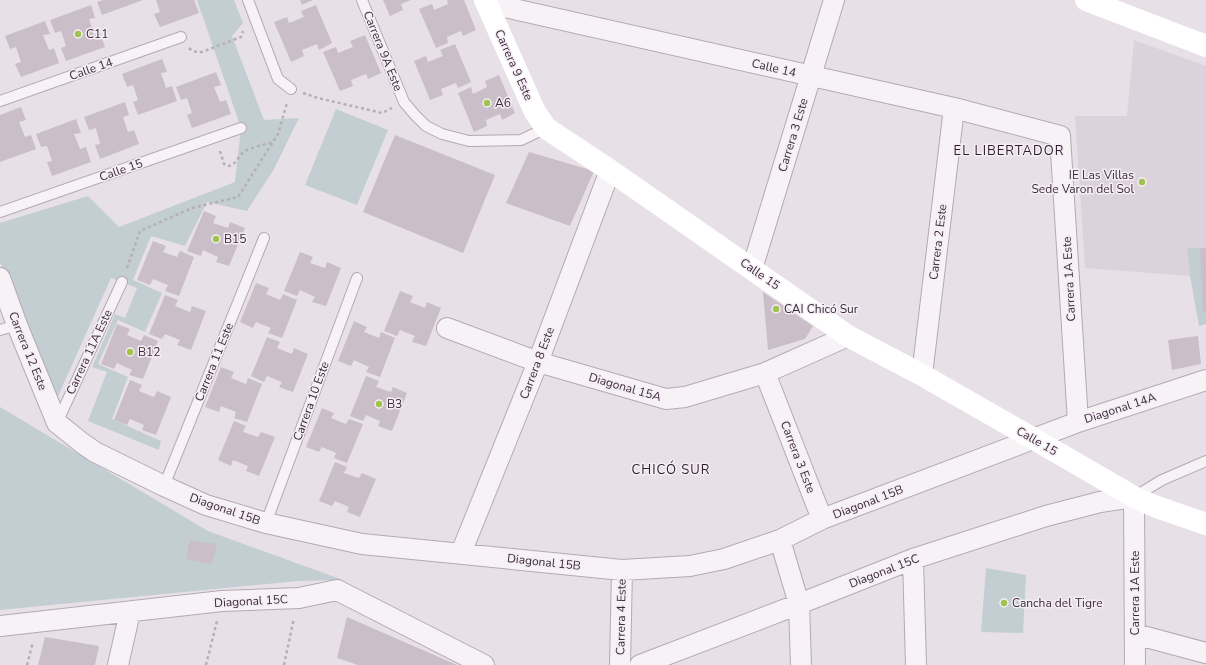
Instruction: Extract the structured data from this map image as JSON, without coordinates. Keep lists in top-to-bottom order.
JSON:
{
  "streets": {
    "street": [
      "Carrera 9 Este",
      "Calle 14",
      "Carrera 3 Este",
      "Calle 15",
      "Carrera 2 Este",
      "Carrera 1A Este",
      "Carrera 12 Este",
      "Carrera 8 Este",
      "Diagonal 15A",
      "Diagonal 14A",
      "Diagonal 15B",
      "Diagonal 15C",
      "Carrera 4 Este"
    ],
    "lane": [
      "Carrera 9A Este",
      "Carrera 11A Este",
      "Carrera 11 Este",
      "Carrera 10 Este"
    ]
  },
  "crossings": [
    ["Carrera 9 Este", "Calle 14"],
    ["Carrera 9 Este", "Calle 15"],
    ["Calle 14", "Carrera 3 Este"],
    ["Calle 14", "Carrera 2 Este"],
    ["Calle 14", "Carrera 1A Este"],
    ["Carrera 3 Este", "Calle 15"],
    ["Carrera 3 Este", "Diagonal 15A"],
    ["Carrera 3 Este", "Diagonal 15B"],
    ["Calle 15", "Carrera 2 Este"],
    ["Calle 15", "Carrera 1A Este"],
    ["Calle 15", "Carrera 8 Este"],
    ["Calle 15", "Diagonal 15A"],
    ["Calle 15", "Diagonal 14A"],
    ["Calle 15", "Diagonal 15B"],
    ["Calle 15", "Diagonal 15C"],
    ["Carrera 1A Este", "Diagonal 14A"],
    ["Carrera 1A Este", "Diagonal 15C"],
    ["Carrera 12 Este", "Carrera 11A Este"],
    ["Carrera 12 Este", "Diagonal 15B"],
    ["Carrera 11A Este", "Diagonal 15B"],
    ["Carrera 11 Este", "Diagonal 15B"],
    ["Carrera 8 Este", "Diagonal 15A"],
    ["Carrera 8 Este", "Diagonal 15B"],
    ["Carrera 10 Este", "Diagonal 15B"],
    ["Diagonal 14A", "Diagonal 15B"],
    ["Diagonal 15B", "Carrera 4 Este"]
  ],
  "districts": ["EL LIBERTADOR", "CHICÓ SUR"],
  "places": [
    "C11",
    "A6",
    "IE Las Villas Sede Varon del Sol",
    "B15",
    "CAI Chicó Sur",
    "B12",
    "B3",
    "Cancha del Tigre"
  ]
}
